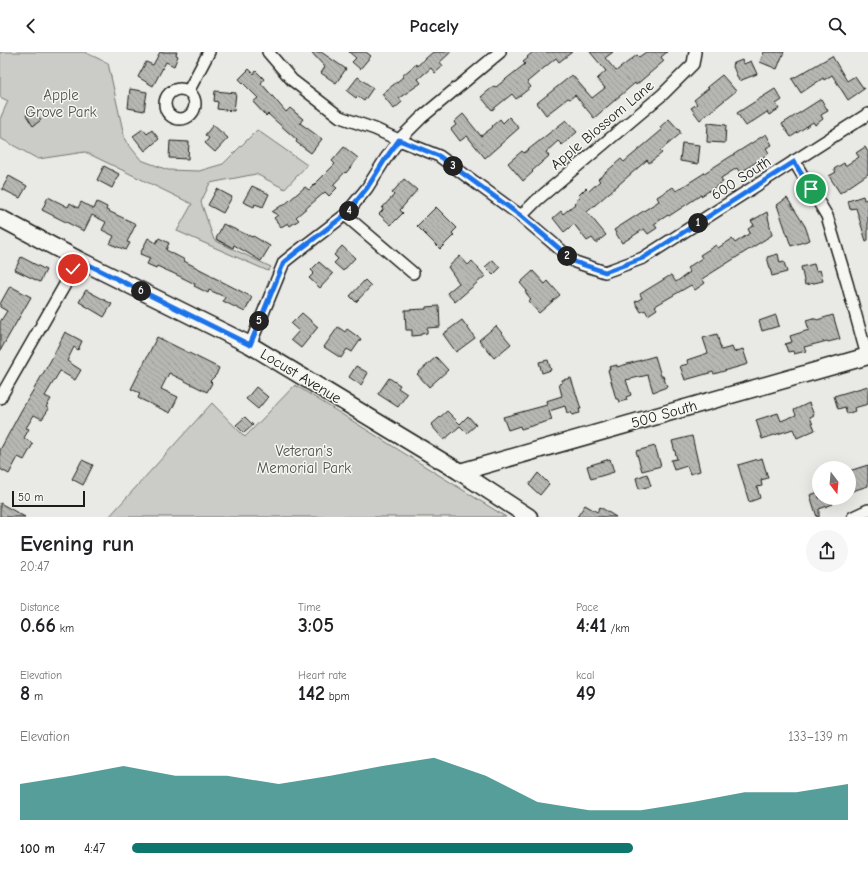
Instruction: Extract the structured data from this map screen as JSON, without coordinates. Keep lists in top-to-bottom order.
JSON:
{
  "streets": {
    "street": [
      "Apple Blossom Lane",
      "600 South",
      "Locust Avenue",
      "500 South"
    ]
  },
  "crossings": [
    ["Apple Blossom Lane", "600 South"],
    ["Locust Avenue", "500 South"]
  ],
  "parks": ["Apple Grove Park", "Veteran's Memorial Park"],
  "scale_bar": "50 m",
  "north": "bottom",
  "page": {
    "header": "Pacely",
    "pins": [
      "3",
      "4",
      "1",
      "2",
      "6",
      "5"
    ],
    "scale": "50 m",
    "heading": ["Evening run", "20:47"],
    "stats": [
      ["Distance", "0.66 km"],
      ["Time", "3:05"],
      ["Pace", "4:41 /km"],
      ["Elevation", "8 m"],
      ["Heart rate", "142 bpm"],
      ["kcal", "49"]
    ],
    "chart": ["Elevation", "133–139 m"],
    "list": [
      {
        "name": "100 m",
        "note": "4:47"
      }
    ]
  }
}
